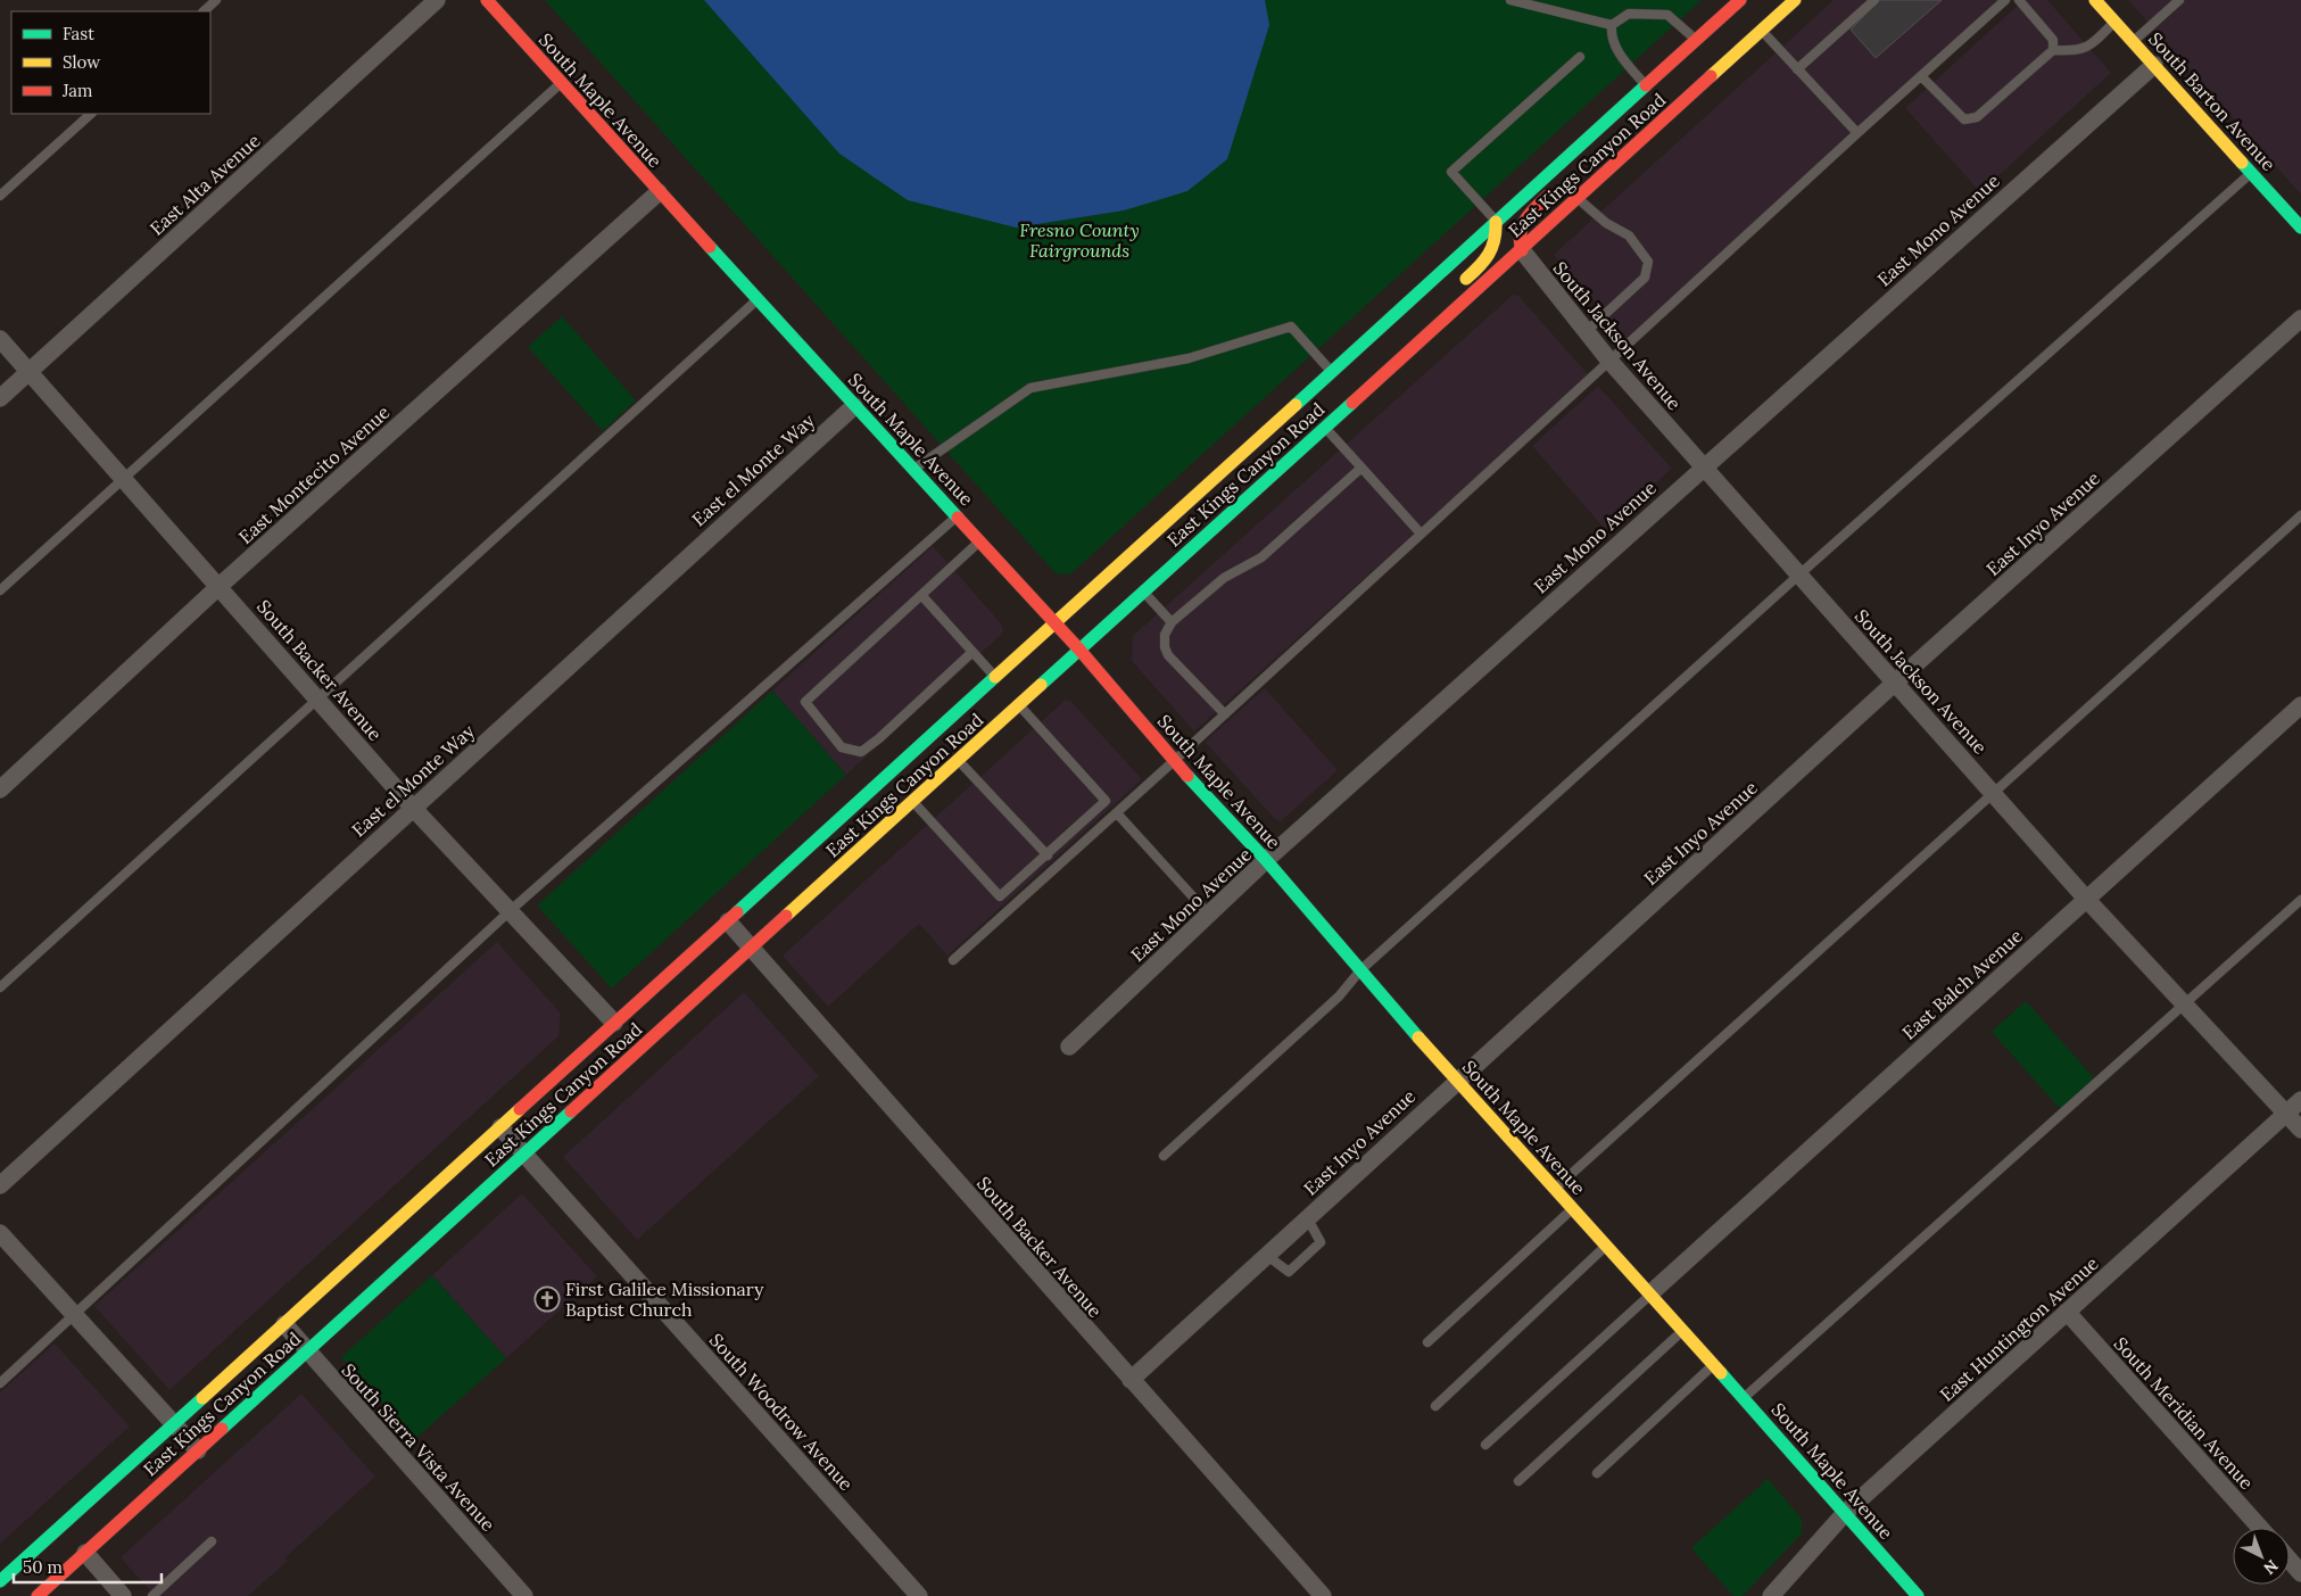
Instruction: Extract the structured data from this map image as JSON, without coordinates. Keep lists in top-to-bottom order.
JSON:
{
  "streets": {
    "main road": ["South Maple Avenue", "South Barton Avenue", "East Kings Canyon Road"],
    "street": [
      "East Alta Avenue",
      "East Mono Avenue",
      "South Jackson Avenue",
      "East el Monte Way",
      "East Montecito Avenue",
      "East Inyo Avenue",
      "South Backer Avenue",
      "East Balch Avenue",
      "East Huntington Avenue",
      "South Woodrow Avenue",
      "South Meridian Avenue",
      "South Sierra Vista Avenue"
    ]
  },
  "crossings": [
    ["South Maple Avenue", "East Kings Canyon Road"],
    ["South Maple Avenue", "East Mono Avenue"],
    ["South Maple Avenue", "East el Monte Way"],
    ["South Maple Avenue", "East Montecito Avenue"],
    ["South Maple Avenue", "East Inyo Avenue"],
    ["South Maple Avenue", "East Balch Avenue"],
    ["South Maple Avenue", "East Huntington Avenue"],
    ["South Barton Avenue", "East Mono Avenue"],
    ["East Kings Canyon Road", "South Jackson Avenue"],
    ["East Kings Canyon Road", "South Backer Avenue"],
    ["East Kings Canyon Road", "South Woodrow Avenue"],
    ["East Kings Canyon Road", "South Sierra Vista Avenue"],
    ["East Alta Avenue", "South Backer Avenue"],
    ["East Mono Avenue", "South Jackson Avenue"],
    ["South Jackson Avenue", "East Inyo Avenue"],
    ["South Jackson Avenue", "East Balch Avenue"],
    ["South Jackson Avenue", "East Huntington Avenue"],
    ["East el Monte Way", "South Backer Avenue"],
    ["East Montecito Avenue", "South Backer Avenue"],
    ["East Inyo Avenue", "South Backer Avenue"],
    ["East Huntington Avenue", "South Meridian Avenue"]
  ],
  "parks": ["Fresno County Fairgrounds"],
  "places": {
    "church": ["First Galilee Missionary Baptist Church"]
  },
  "legend": ["Fast", "Slow", "Jam"],
  "scale_bar": "50 m",
  "north": "bottom right"
}
